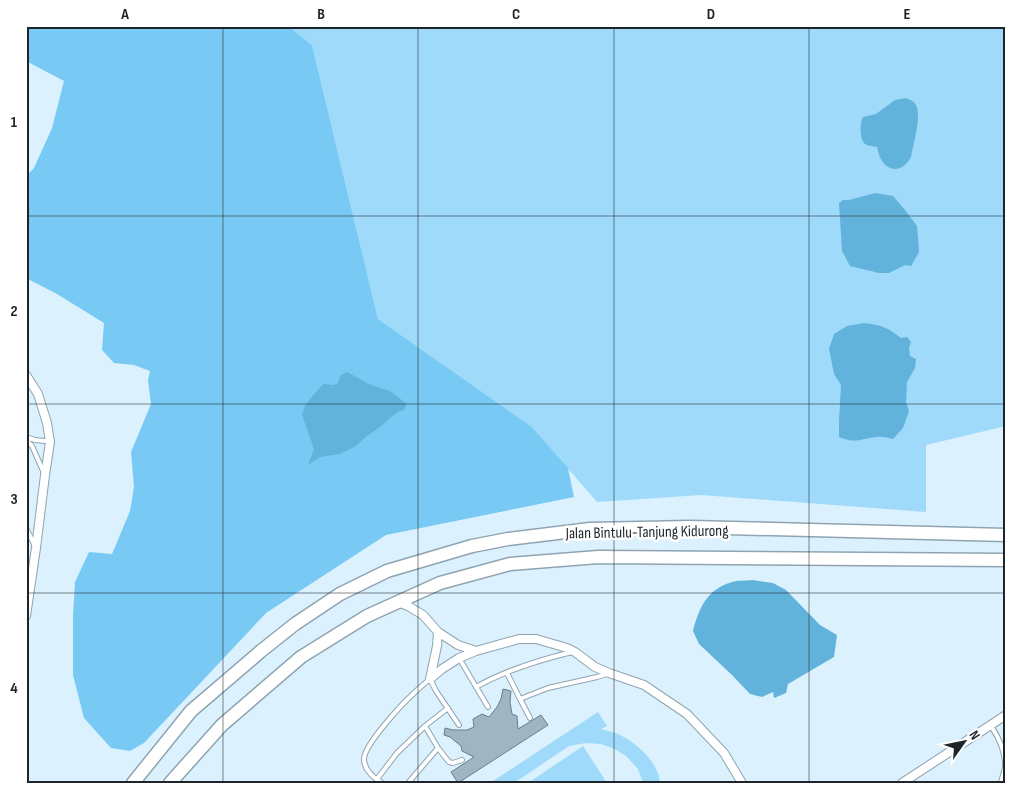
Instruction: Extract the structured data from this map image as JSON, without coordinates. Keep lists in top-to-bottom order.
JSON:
{
  "streets": {
    "main road": ["Jalan Bintulu-Tanjung Kidurong"]
  },
  "north": "top right",
  "grid": {
    "columns": [
      "A",
      "B",
      "C",
      "D",
      "E"
    ],
    "rows": [
      "1",
      "2",
      "3",
      "4"
    ]
  }
}
